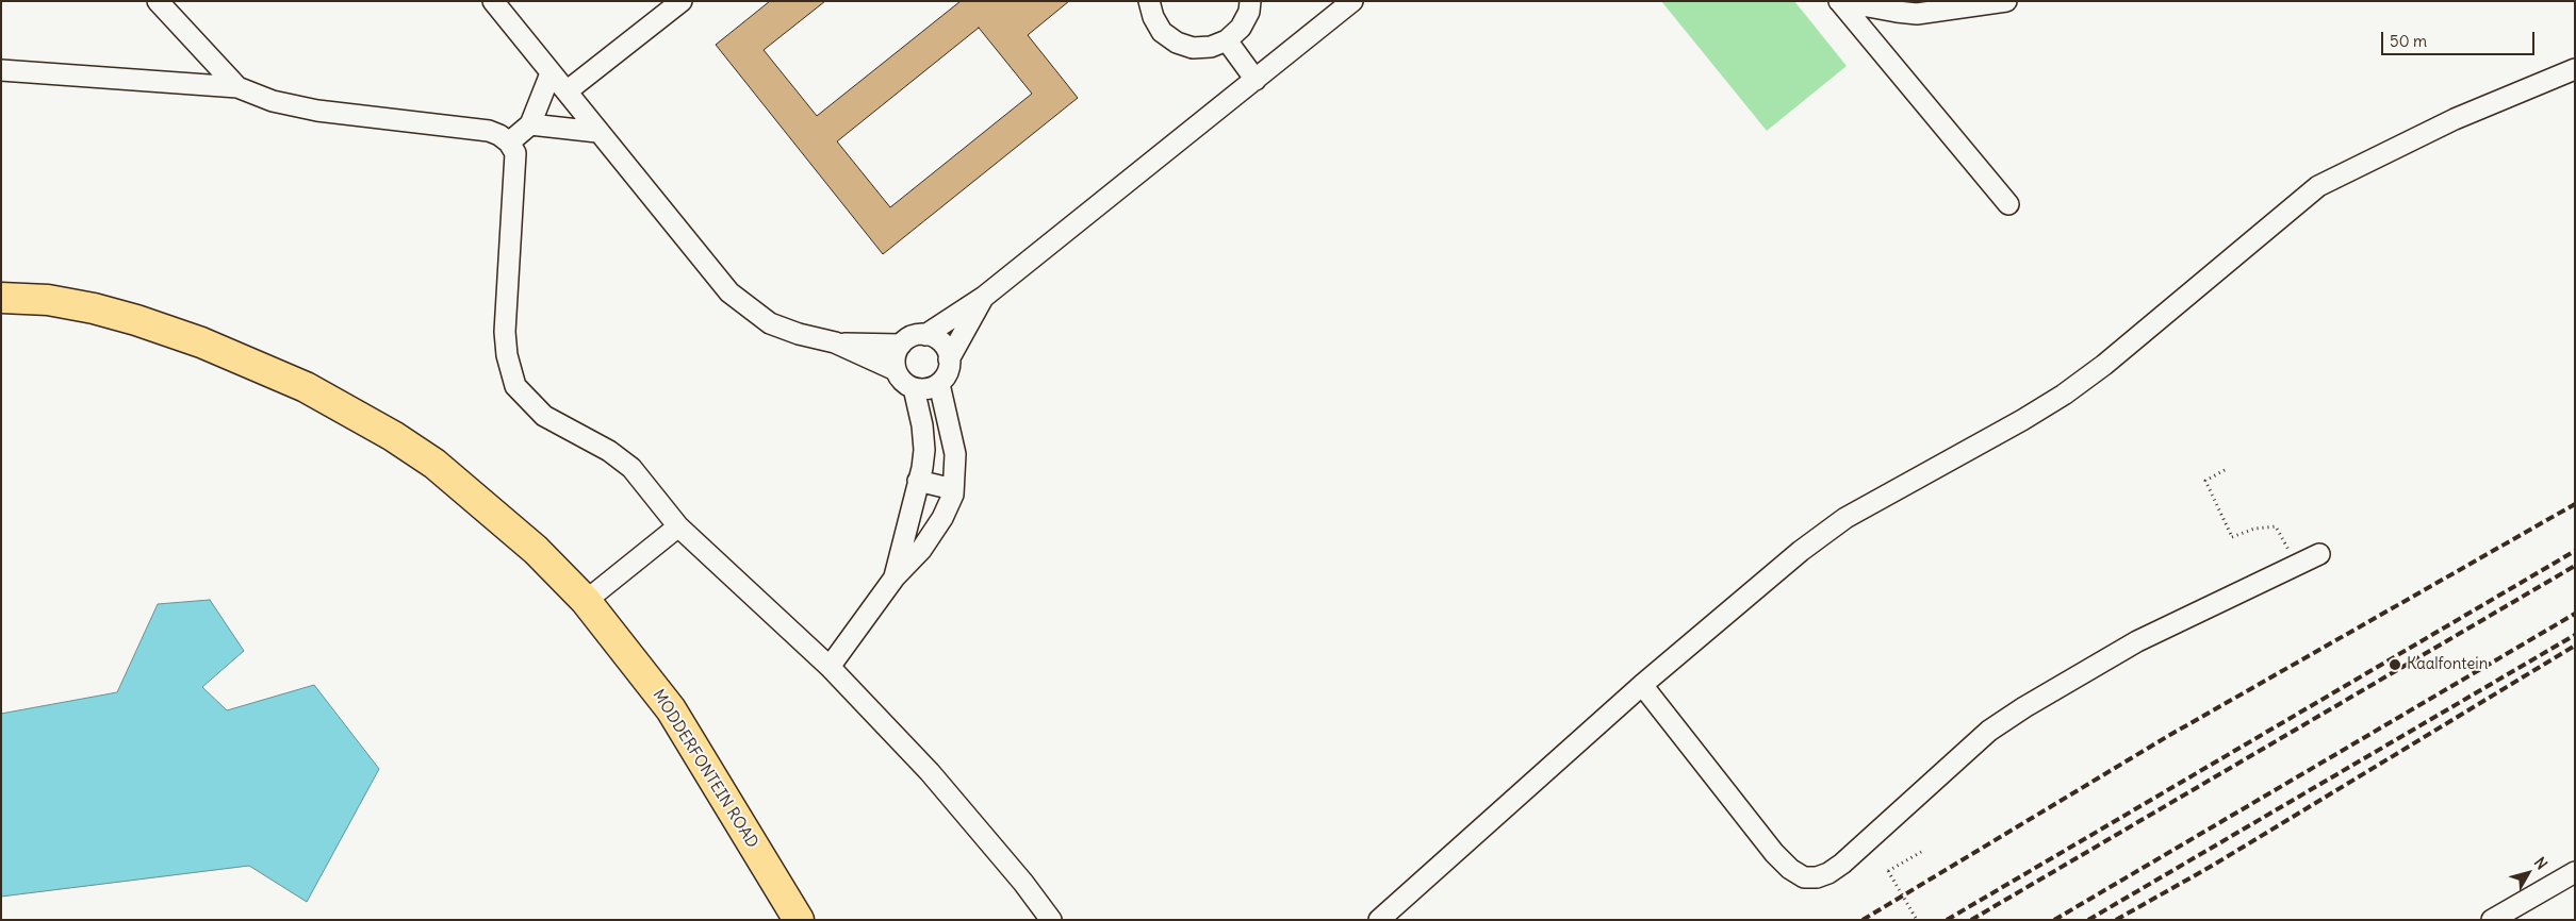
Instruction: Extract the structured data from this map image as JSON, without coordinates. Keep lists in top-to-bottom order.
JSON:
{
  "streets": {
    "main road": ["MODDERFONTEIN ROAD"]
  },
  "places": ["Kaalfontein"],
  "scale_bar": "50 m",
  "north": "top right"
}
